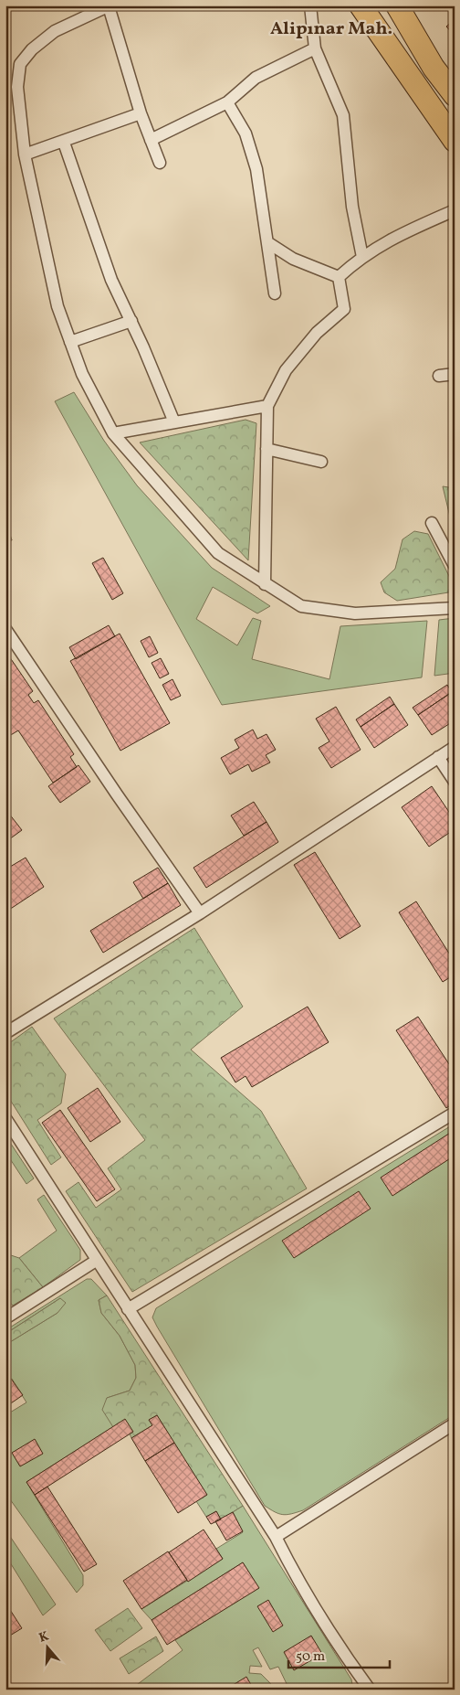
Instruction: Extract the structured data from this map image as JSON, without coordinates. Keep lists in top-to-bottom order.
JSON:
{
  "districts": ["Alipınar Mah."],
  "scale_bar": "50 m",
  "north": "top"
}
